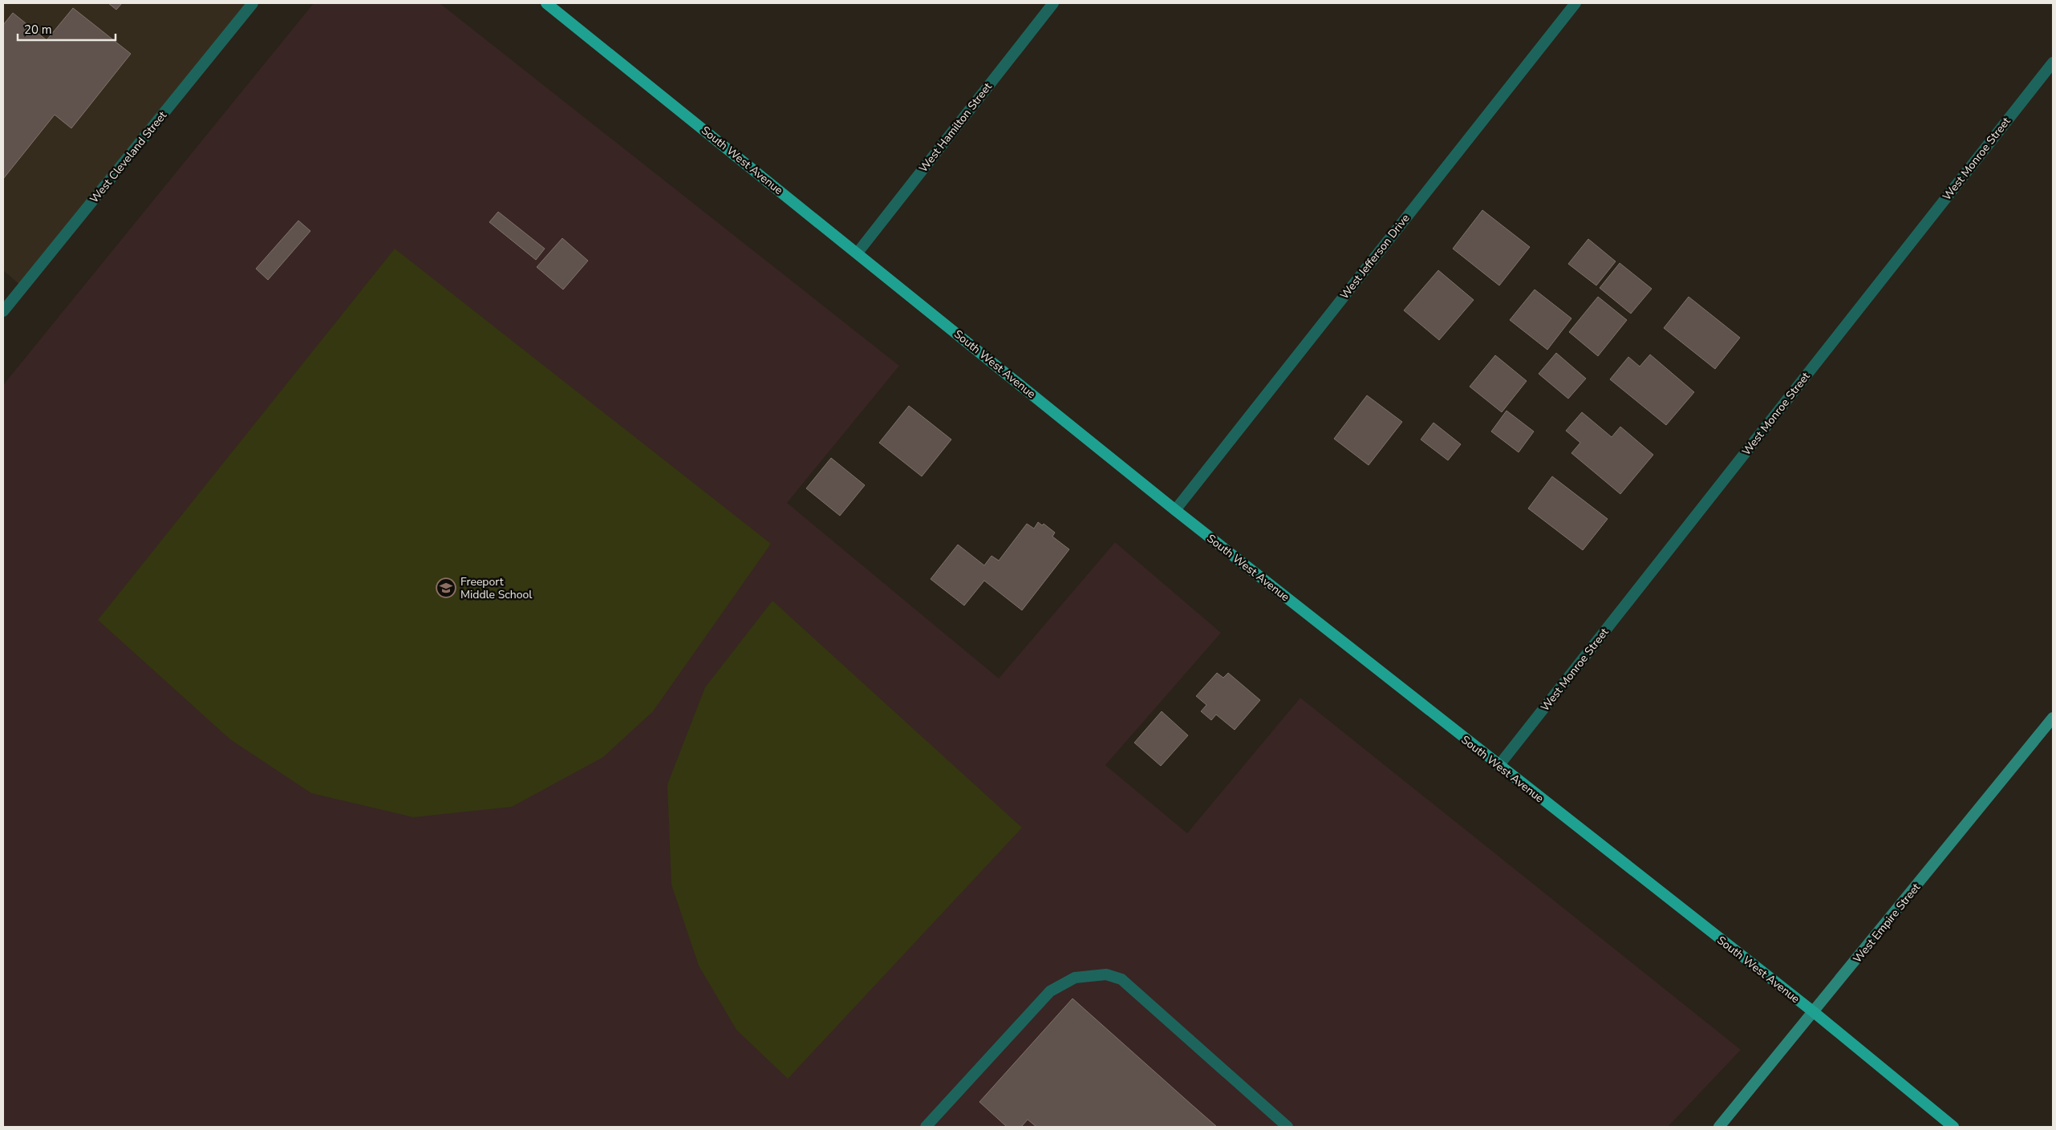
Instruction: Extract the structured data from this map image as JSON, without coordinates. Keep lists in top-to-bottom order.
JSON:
{
  "streets": {
    "main road": ["South West Avenue", "West Empire Street"],
    "street": [
      "West Hamilton Street",
      "West Cleveland Street",
      "West Monroe Street",
      "West Jefferson Drive"
    ]
  },
  "crossings": [
    ["West Hamilton Street", "South West Avenue"],
    ["West Monroe Street", "South West Avenue"],
    ["South West Avenue", "West Jefferson Drive"],
    ["South West Avenue", "West Empire Street"]
  ],
  "places": {
    "school or university": ["Freeport Middle School"]
  },
  "scale_bar": "20 m"
}
